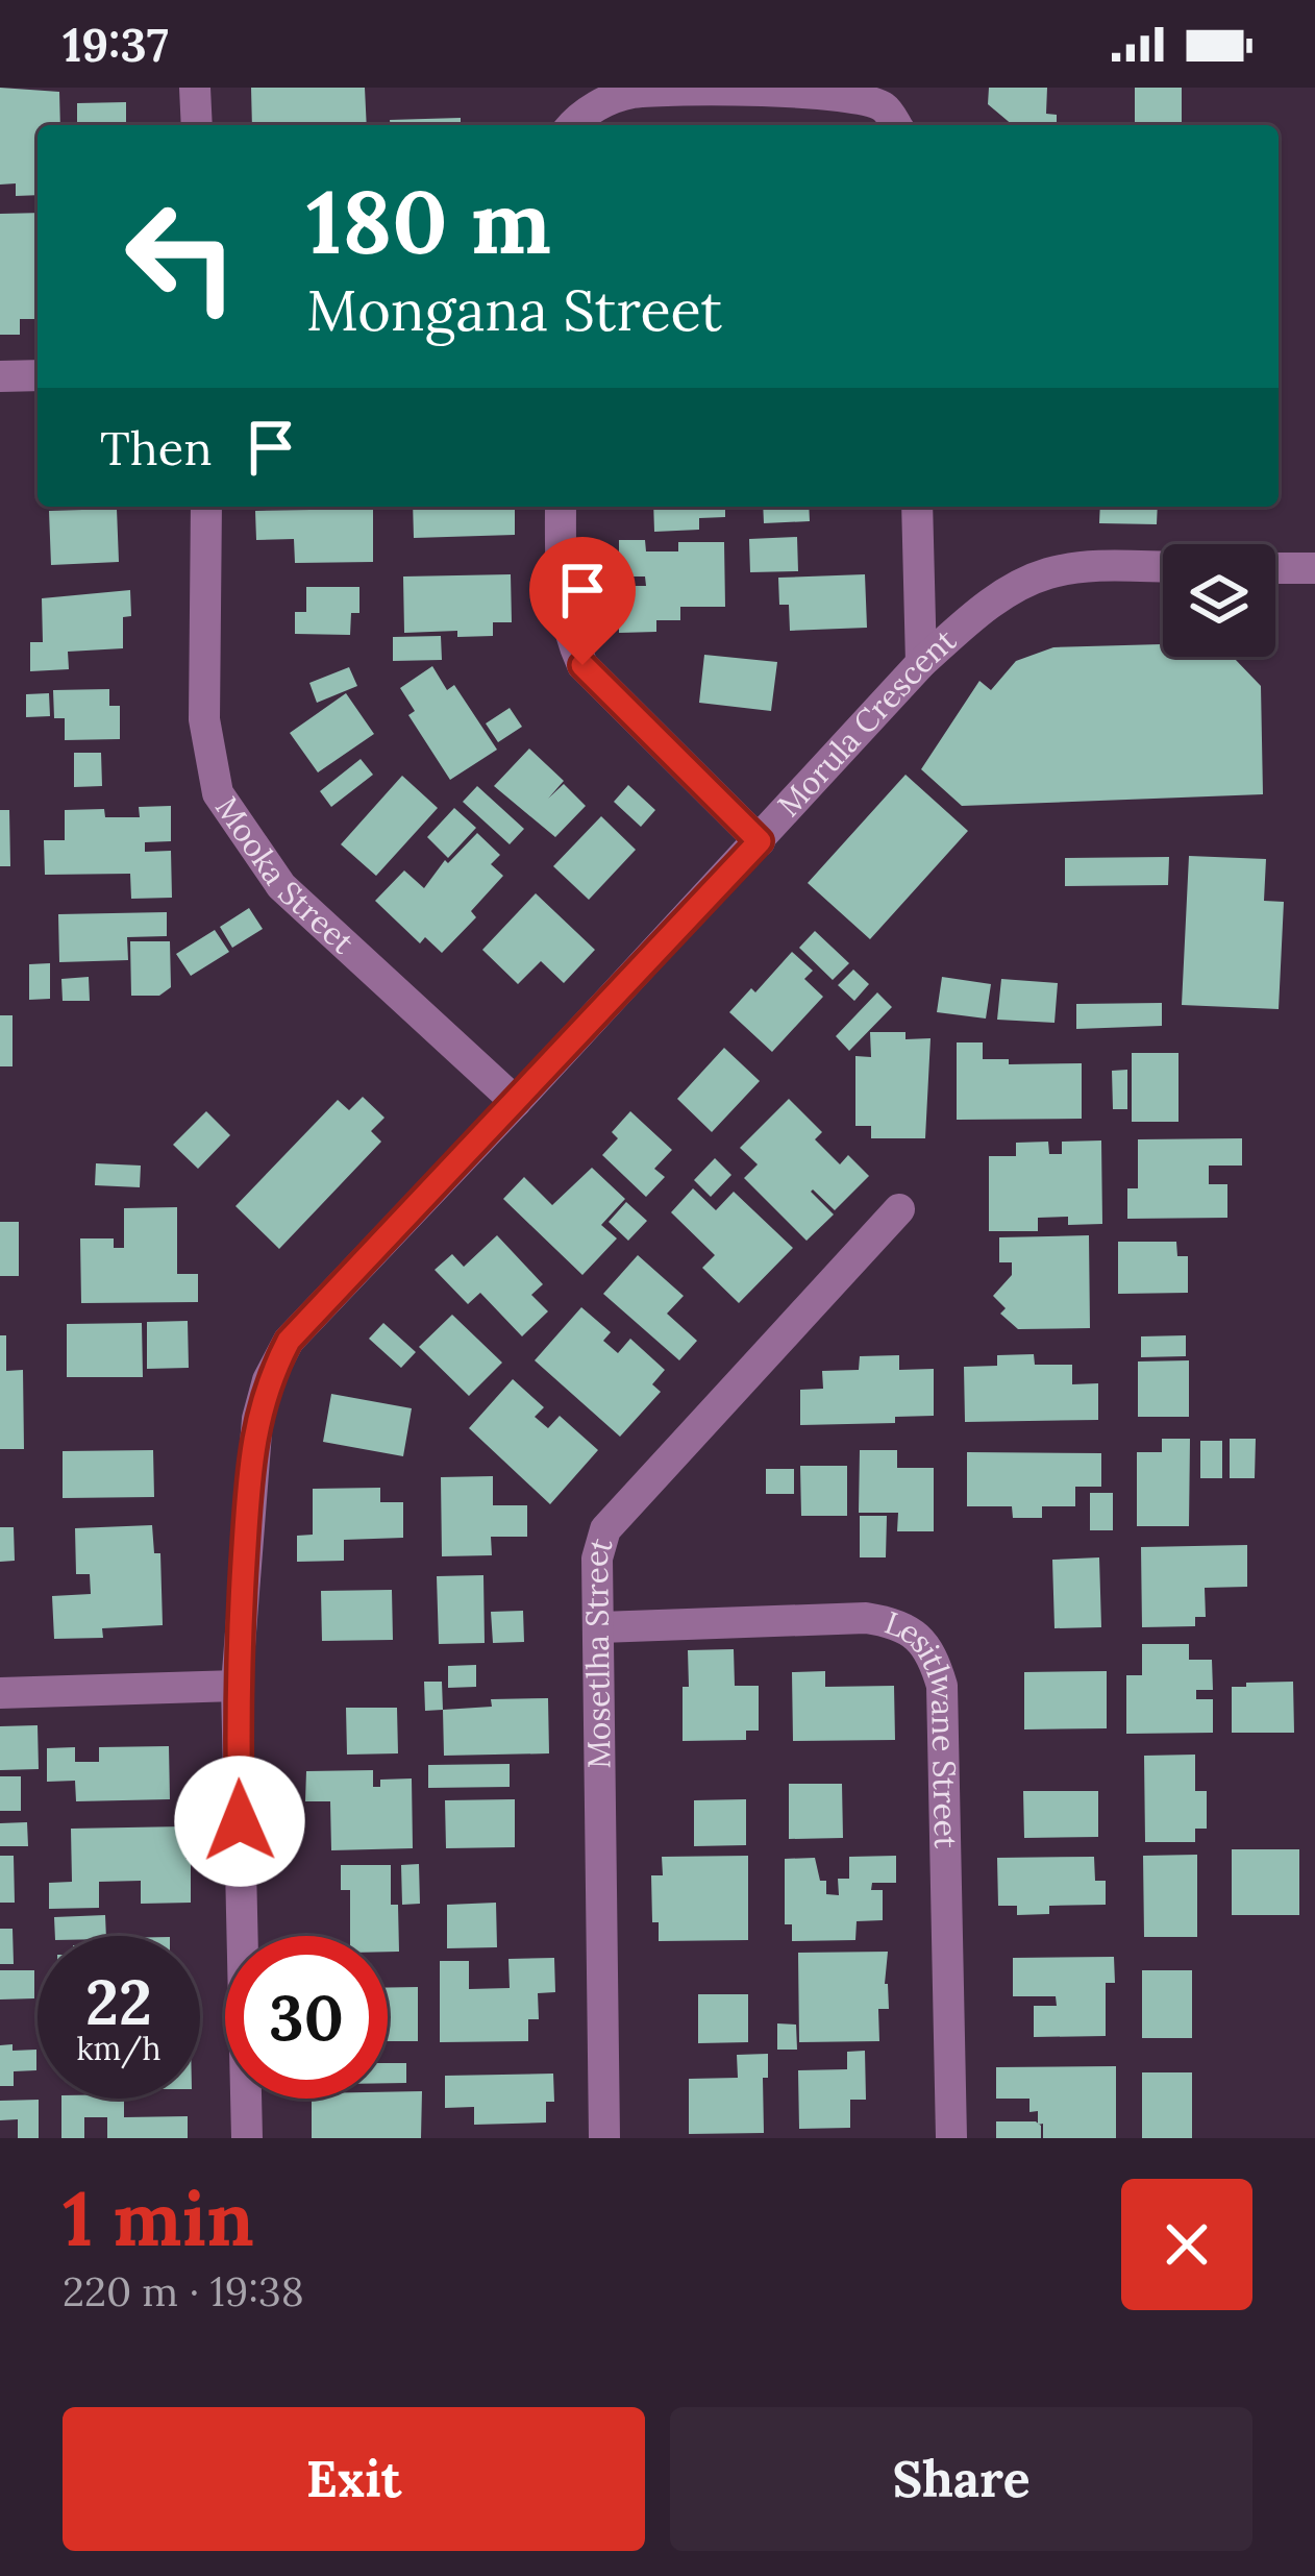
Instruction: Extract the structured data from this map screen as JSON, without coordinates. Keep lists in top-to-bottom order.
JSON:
{
  "streets": {
    "street": [
      "Morula Crescent",
      "Mooka Street",
      "Mosetlha Street",
      "Lesitlwane Street"
    ]
  },
  "crossings": [
    ["Morula Crescent", "Mooka Street"],
    ["Mosetlha Street", "Lesitlwane Street"]
  ],
  "page": {
    "status": "19:37",
    "turn": ["180 m", "Mongana Street"],
    "then": "Then",
    "speed": "22 km/h",
    "limit": "30",
    "heading": ["1 min", "220 m · 19:38"],
    "buttons": ["Exit", "Share"]
  }
}
